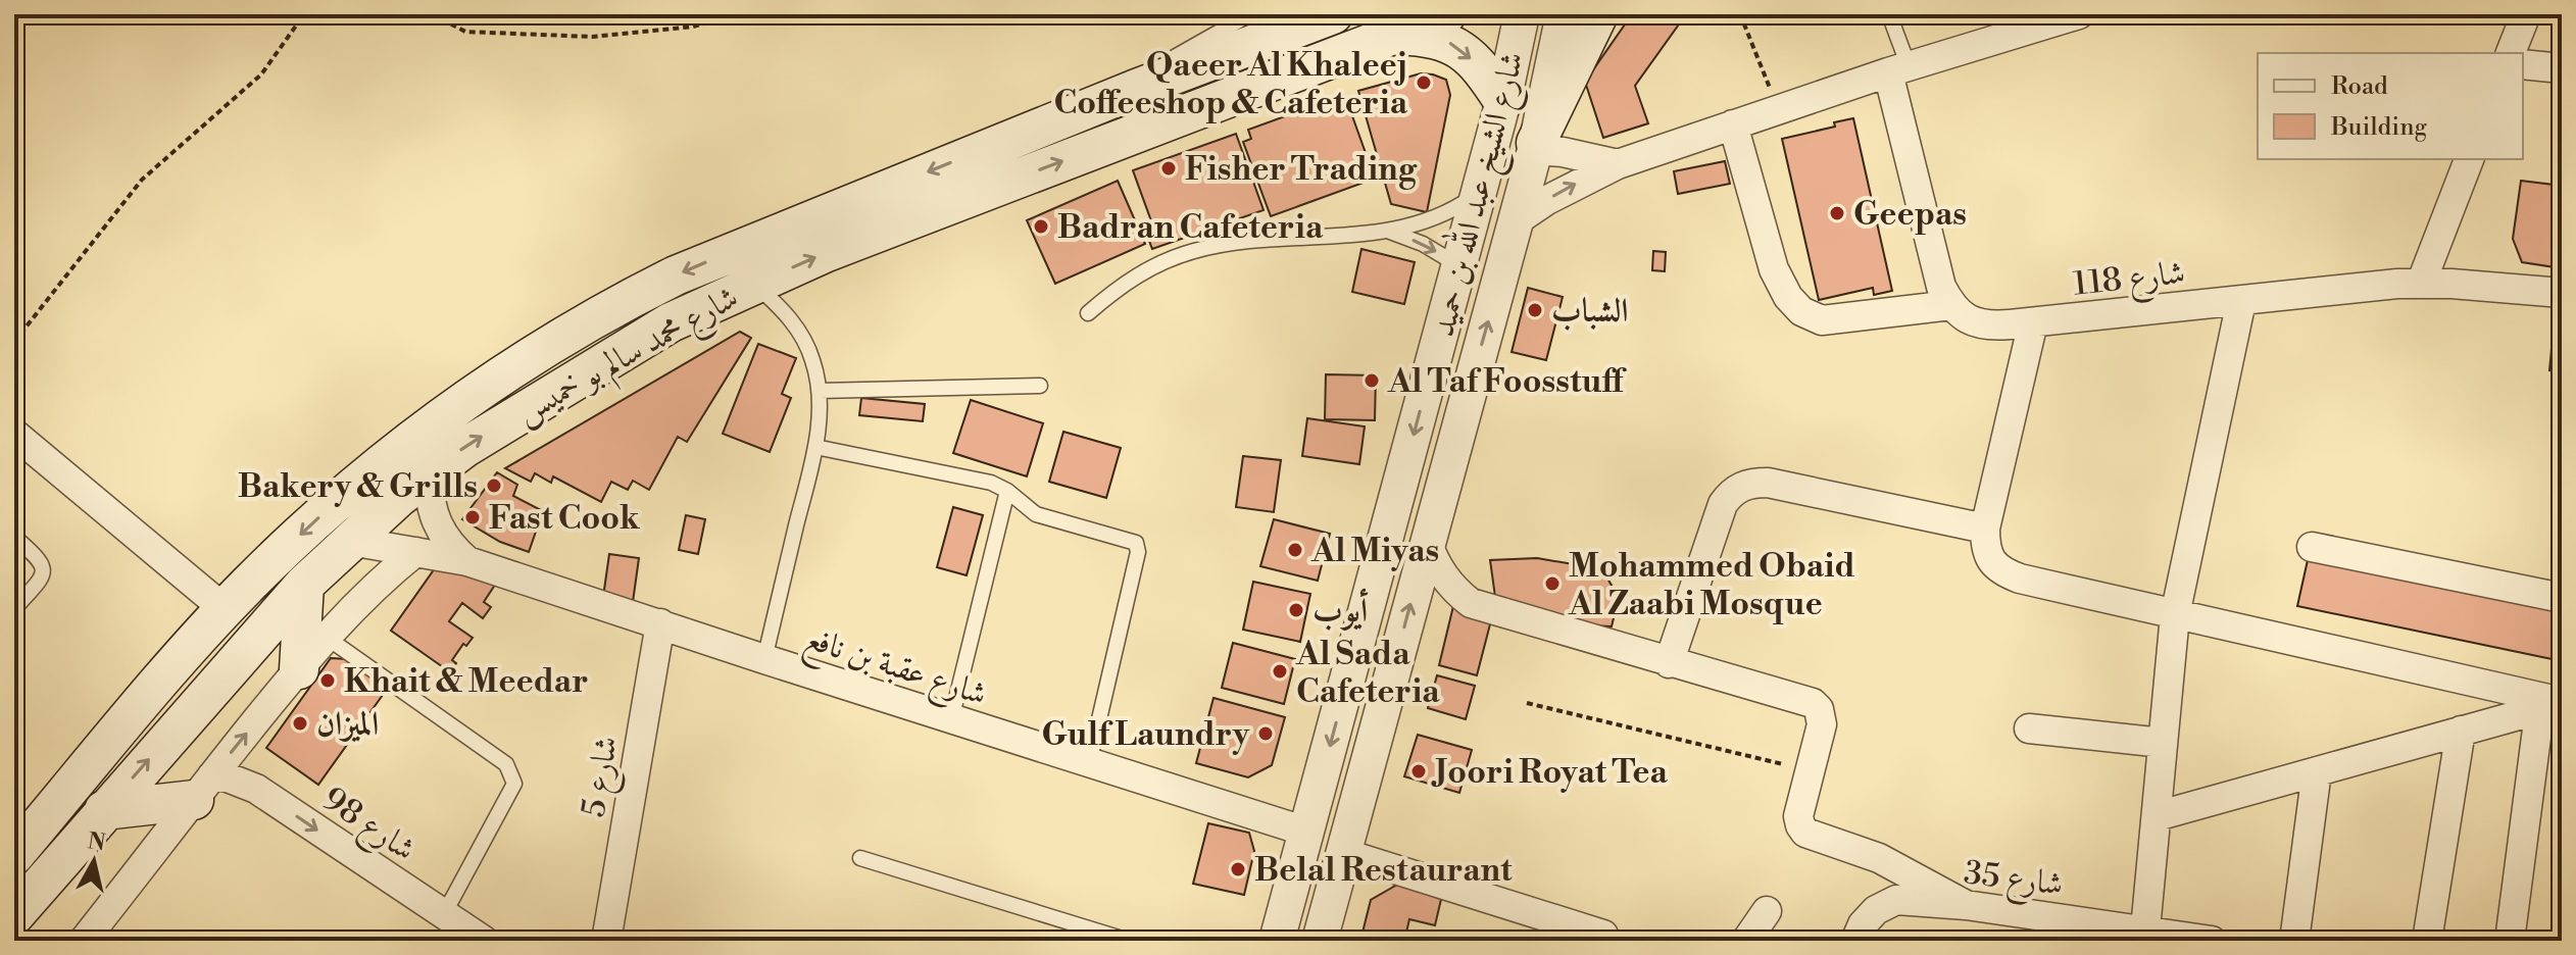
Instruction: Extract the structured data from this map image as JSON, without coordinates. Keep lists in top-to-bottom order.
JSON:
{
  "streets": {
    "main road": ["شارع محمد سالم بو خميس"],
    "street": [
      "شارع الشيخ عبد الله بن حميد",
      "شارع 118",
      "شارع عقبة بن نافع",
      "شارع 5",
      "شارع 98",
      "شارع 35"
    ]
  },
  "crossings": [
    ["شارع الشيخ عبد الله بن حميد", "شارع عقبة بن نافع"],
    ["شارع محمد سالم بو خميس", "شارع عقبة بن نافع"],
    ["شارع عقبة بن نافع", "شارع 5"]
  ],
  "places": [
    "Qaeer Al Khaleej Coffeeshop & Cafeteria",
    "Fisher Trading",
    "Geepas",
    "Badran Cafeteria",
    "الشباب",
    "Al Taf Foosstuff",
    "Bakery & Grills",
    "Fast Cook",
    "Al Miyas",
    "Mohammed Obaid Al Zaabi Mosque",
    "أيوب",
    "Al Sada Cafeteria",
    "Khait & Meedar",
    "الميزان",
    "Gulf Laundry",
    "Joori Royat Tea",
    "Belal Restaurant"
  ],
  "legend": ["Road", "Building"],
  "north": "top"
}
